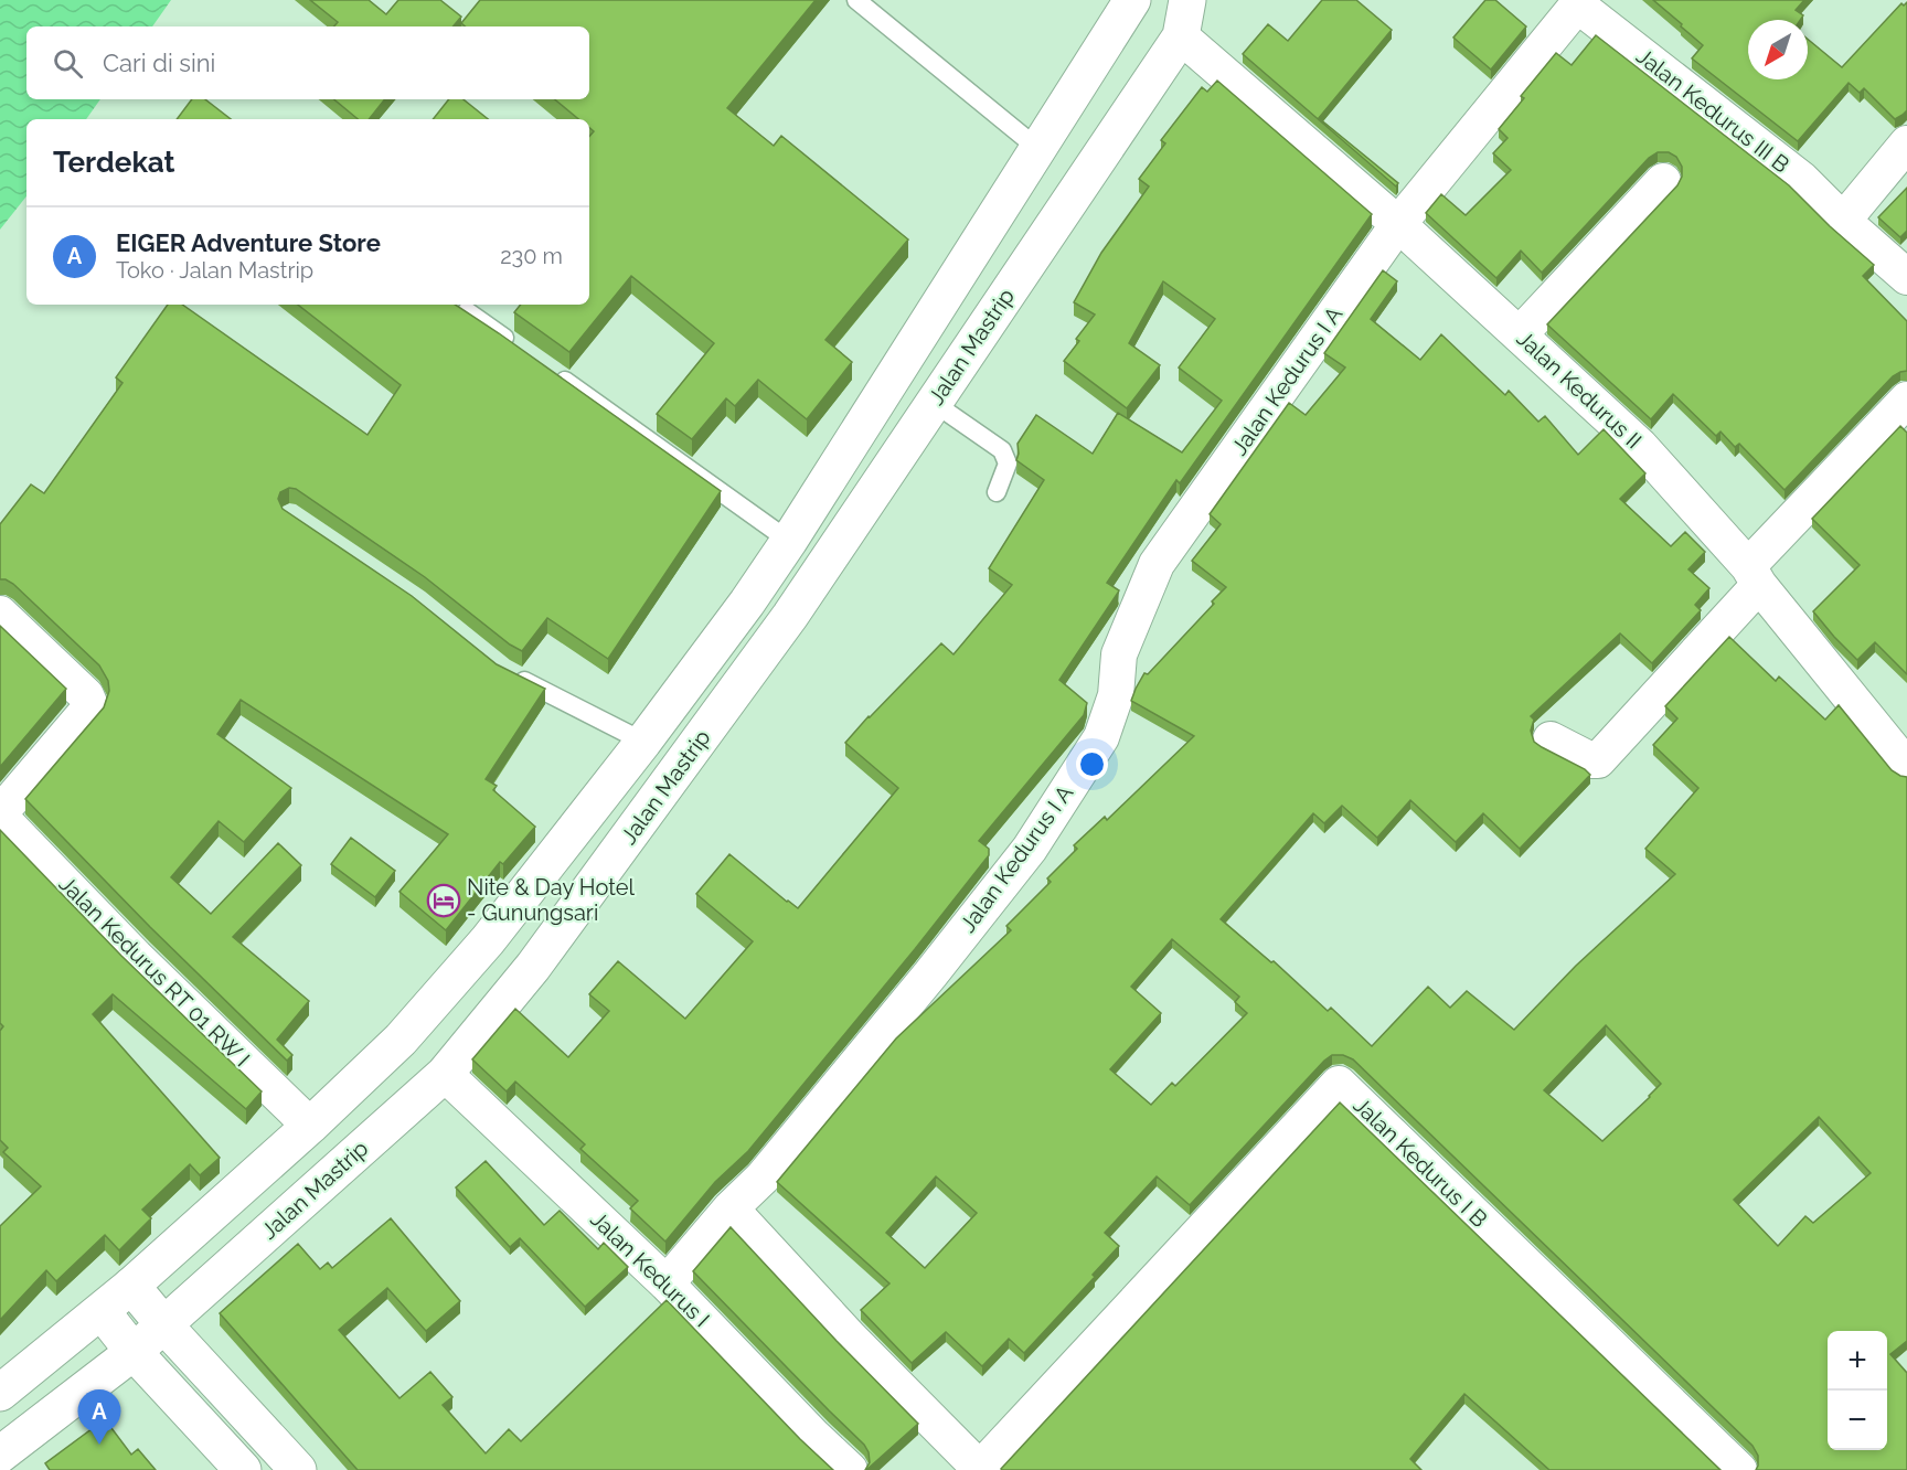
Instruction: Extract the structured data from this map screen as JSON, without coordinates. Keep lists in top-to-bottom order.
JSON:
{
  "streets": {
    "main road": ["Jalan Mastrip"],
    "street": [
      "Jalan Kedurus III B",
      "Jalan Kedurus I A",
      "Jalan Kedurus II",
      "Jalan Kedurus RT 01 RW I",
      "Jalan Kedurus I B",
      "Jalan Kedurus I"
    ]
  },
  "crossings": [
    ["Jalan Mastrip", "Jalan Kedurus II"],
    ["Jalan Mastrip", "Jalan Kedurus RT 01 RW I"],
    ["Jalan Mastrip", "Jalan Kedurus I"],
    ["Jalan Kedurus I A", "Jalan Kedurus II"],
    ["Jalan Kedurus I A", "Jalan Kedurus I"]
  ],
  "places": {
    "hotel": ["Nite & Day Hotel - Gunungsari"]
  },
  "north": "bottom left",
  "page": {
    "search": "Cari di sini",
    "heading": "Terdekat",
    "list": [
      {
        "mark": "A",
        "name": "EIGER Adventure Store",
        "note": "Toko · Jalan Mastrip",
        "value": "230 m"
      }
    ],
    "map_buttons": ["+", "−"],
    "pins": "A"
  }
}
